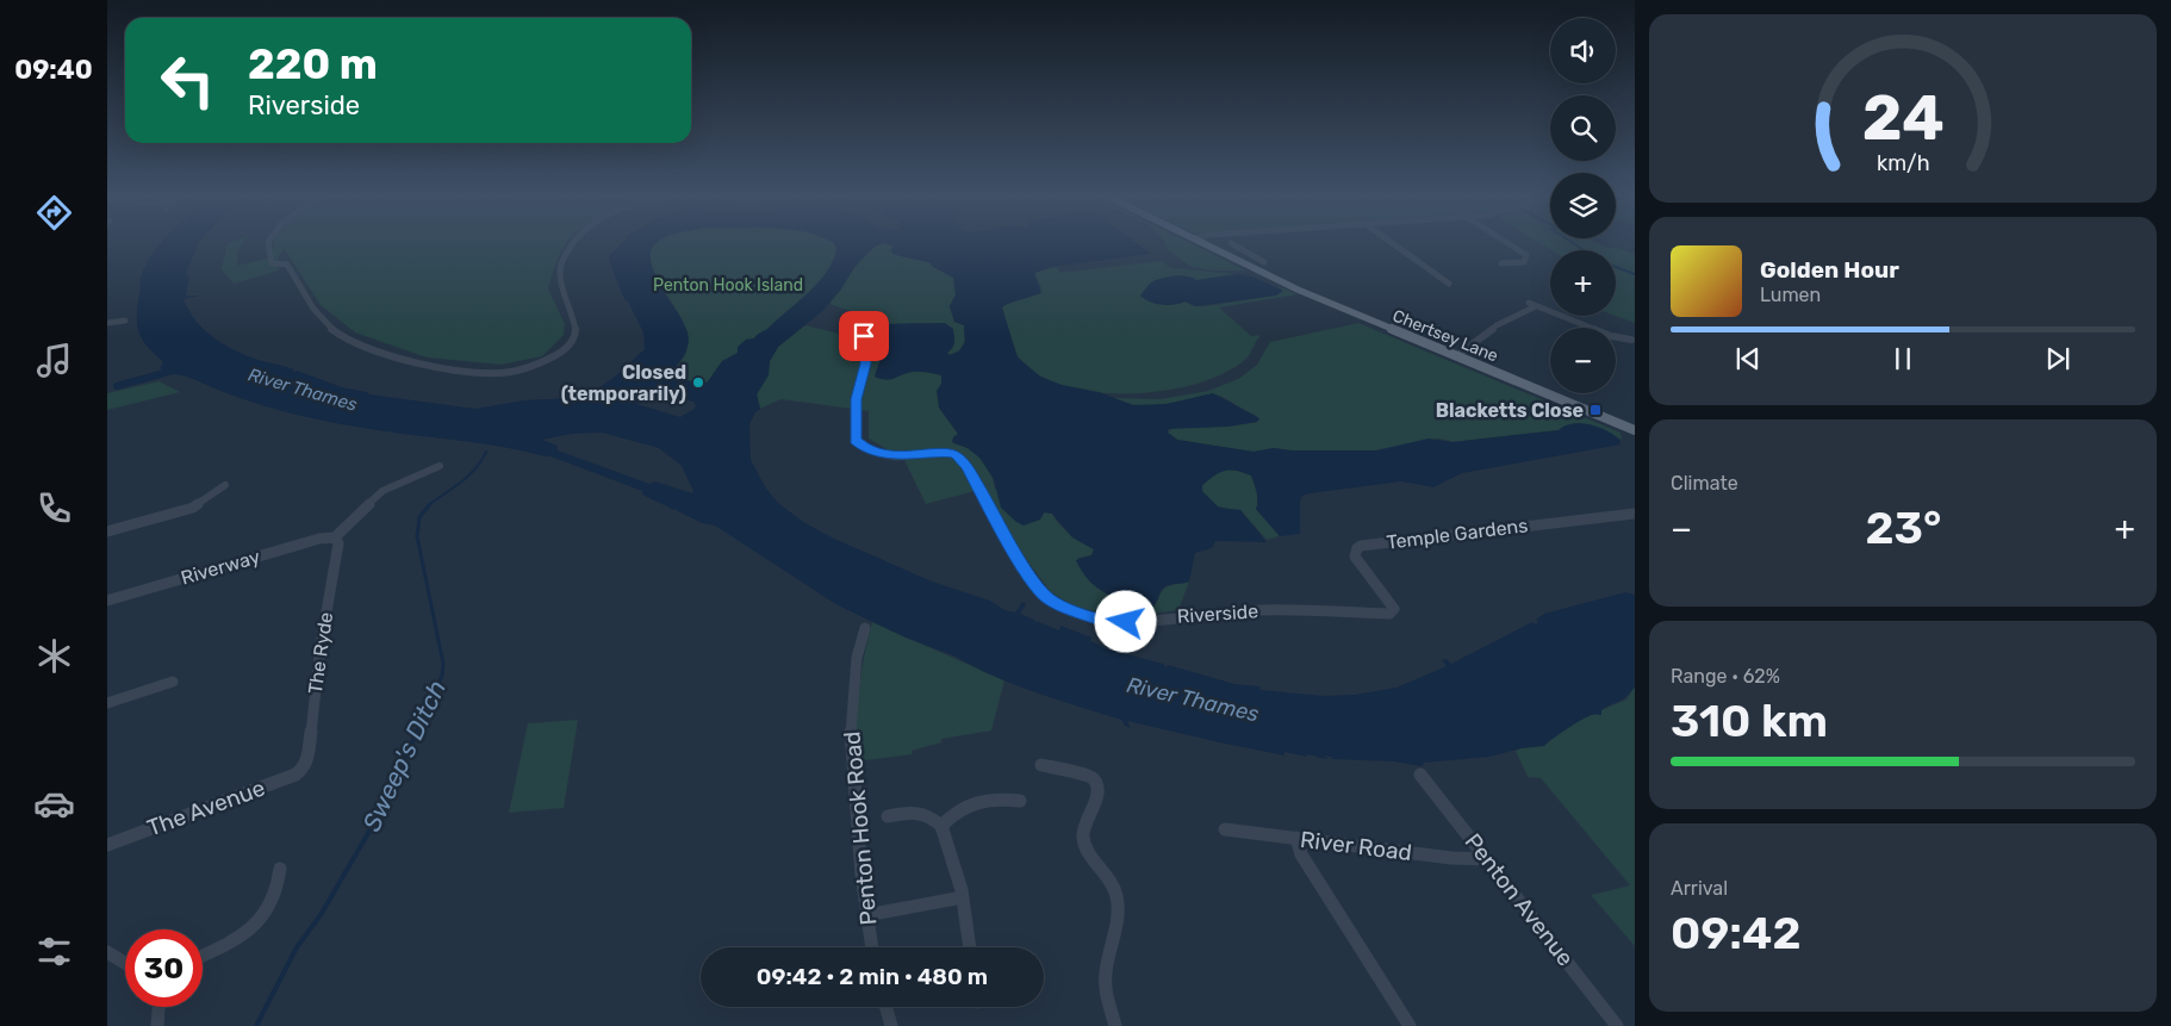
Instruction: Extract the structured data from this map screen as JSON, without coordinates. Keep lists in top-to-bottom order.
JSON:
{
  "streets": {
    "main road": ["Chertsey Lane"],
    "street": [
      "Temple Gardens",
      "Riverway",
      "Riverside",
      "The Ryde",
      "The Avenue",
      "Penton Hook Road",
      "River Road",
      "Penton Avenue"
    ]
  },
  "crossings": [
    ["Temple Gardens", "Riverside"],
    ["Riverway", "The Ryde"],
    ["The Ryde", "The Avenue"],
    ["River Road", "Penton Avenue"]
  ],
  "water": ["River Thames", "Sweep's Ditch"],
  "parks": ["Penton Hook Island"],
  "places": {
    "other": ["Closed (temporarily)"],
    "transit": ["Blacketts Close"]
  },
  "page": {
    "tabs": "09:40",
    "map_buttons": ["+", "−"],
    "turn": ["220 m", "Riverside"],
    "song": ["Golden Hour", "Lumen"],
    "tile": [
      "Climate",
      ["Range · 62%", "310 km"],
      ["Arrival", "09:42"]
    ],
    "heat": ["−", "23°", "+"],
    "limit": "30",
    "trip": "09:42 · 2 min · 480 m",
    "gauge": ["24", "km/h"]
  }
}
